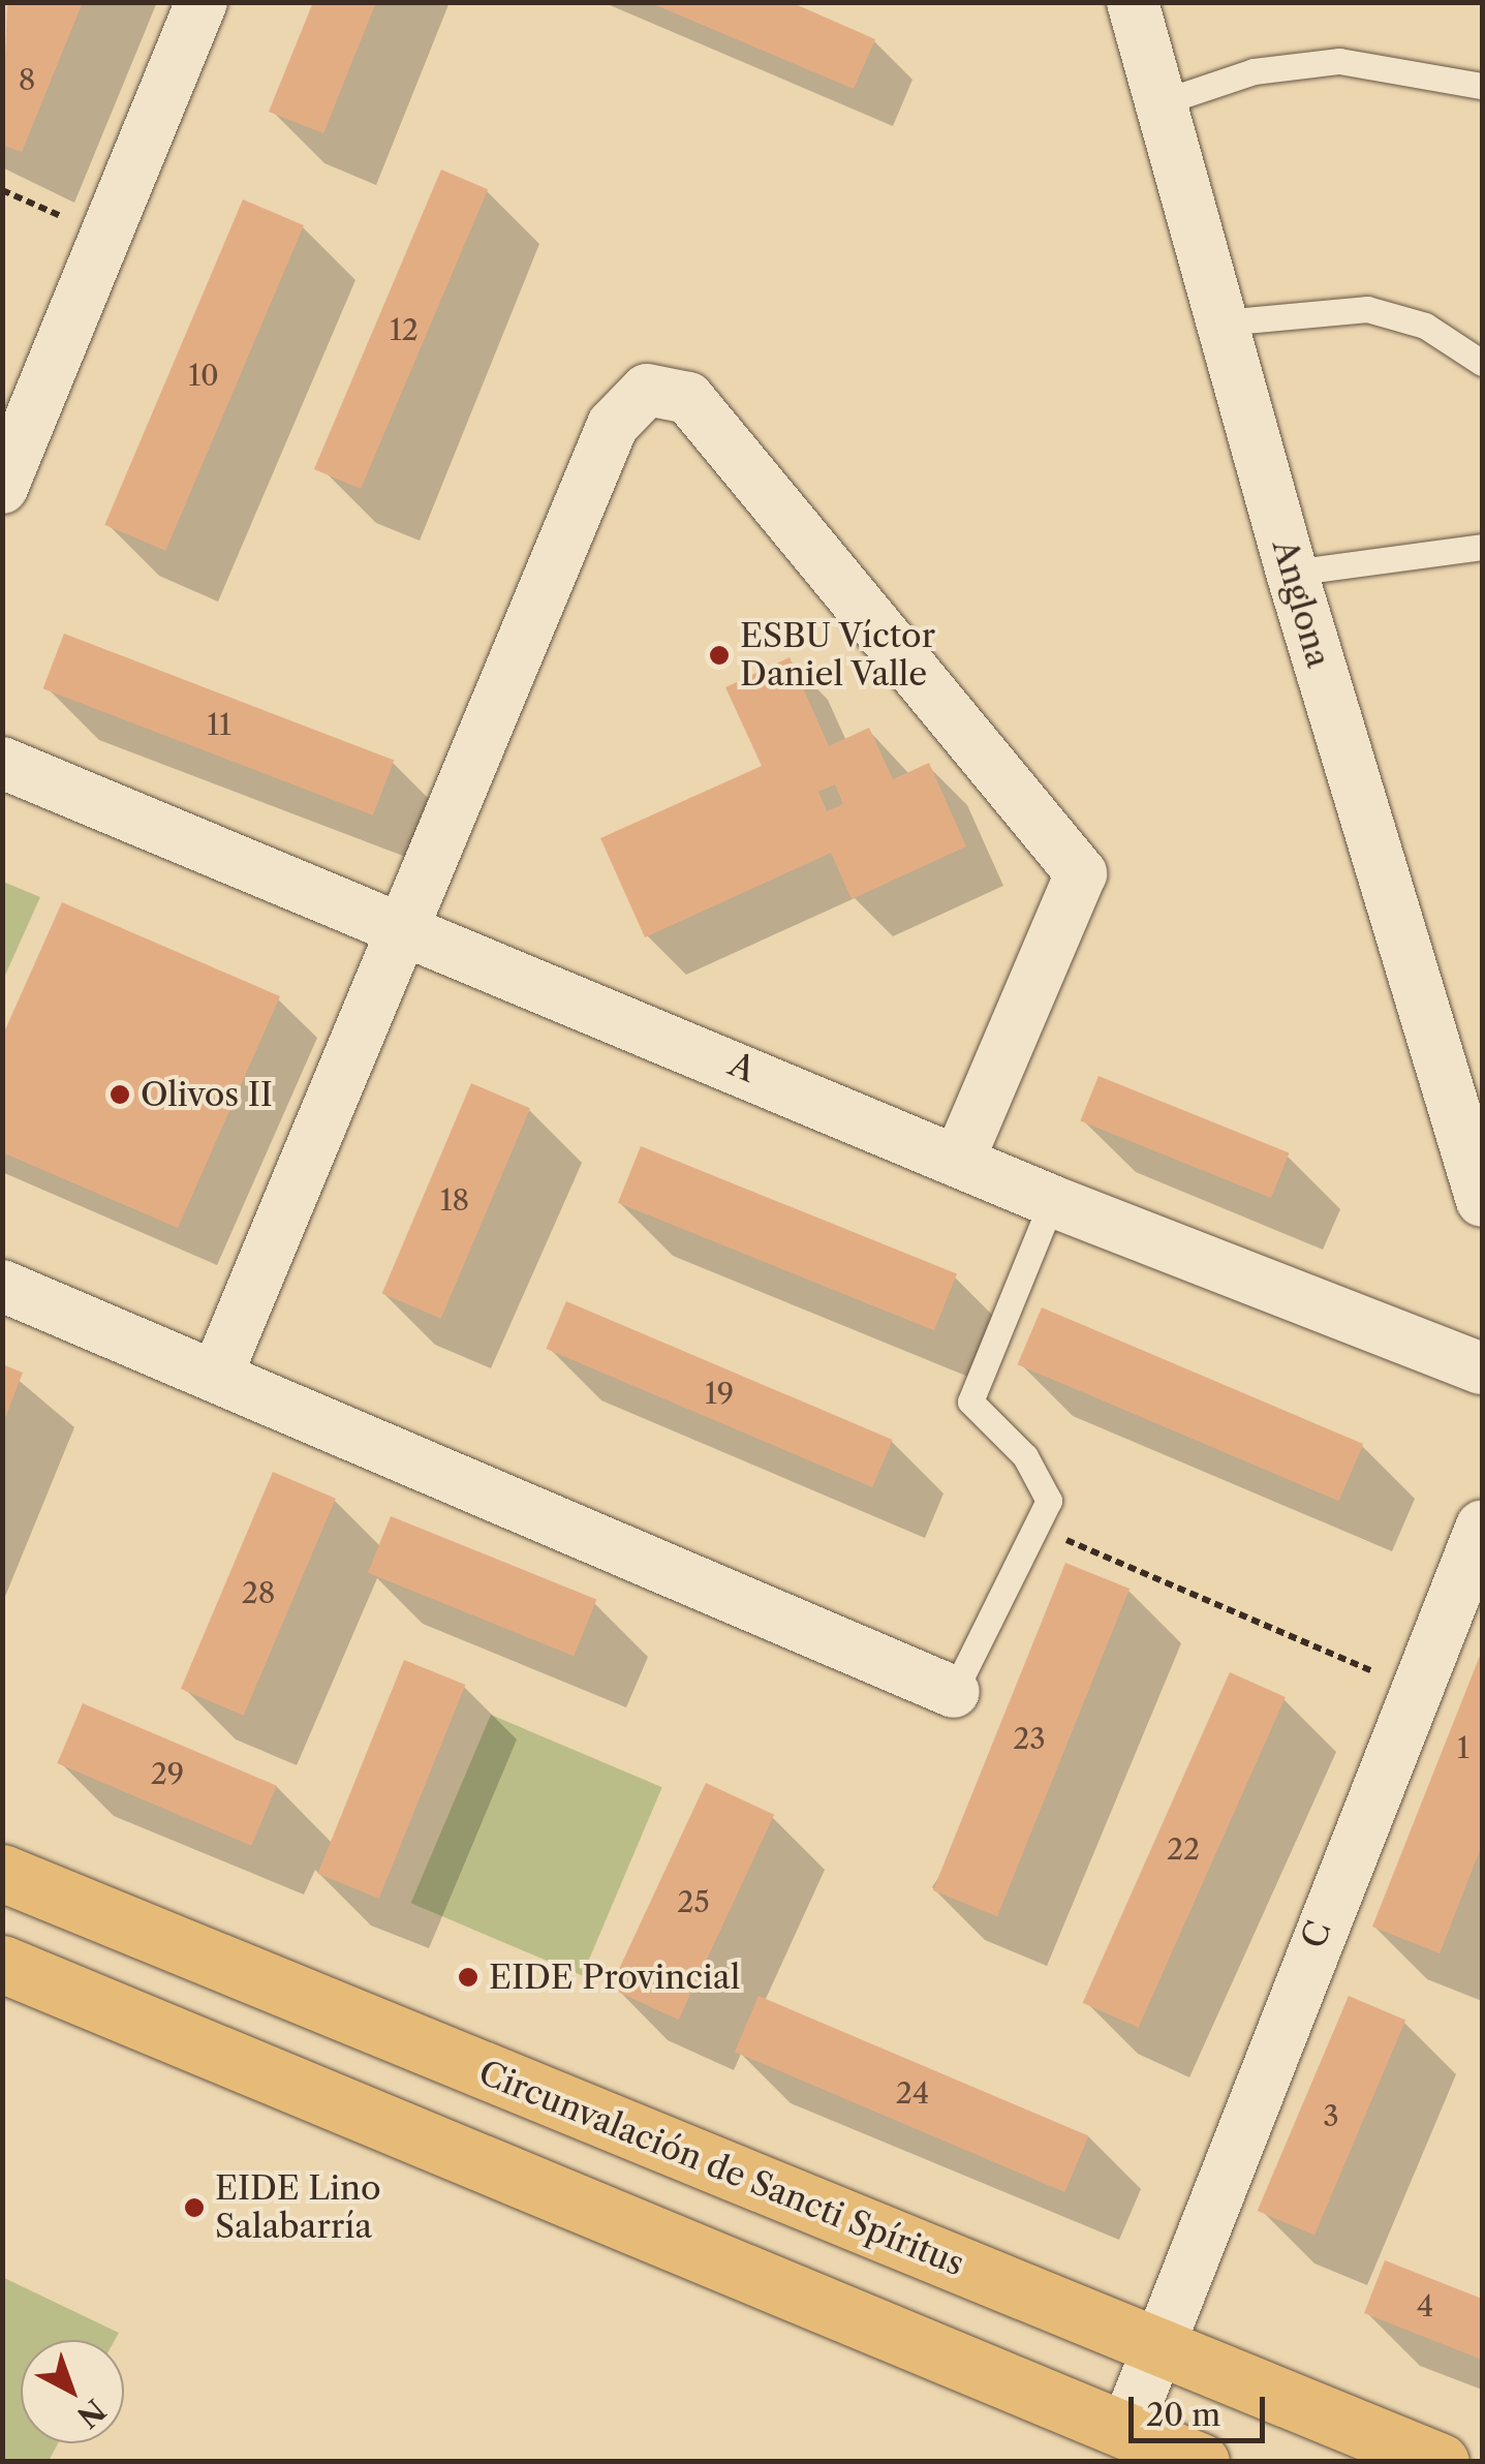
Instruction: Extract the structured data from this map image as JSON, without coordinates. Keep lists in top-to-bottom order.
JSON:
{
  "streets": {
    "highway": ["Circunvalación de Sancti Spíritus"],
    "street": ["Anglona", "A", "C"]
  },
  "crossings": [
    ["C", "Circunvalación de Sancti Spíritus"]
  ],
  "places": [
    "ESBU Víctor Daniel Valle",
    "Olivos II",
    "EIDE Provincial",
    "EIDE Lino Salabarría"
  ],
  "house_numbers": [
    "8",
    "12",
    "10",
    "11",
    "18",
    "19",
    "28",
    "23",
    "1",
    "29",
    "22",
    "25",
    "24",
    "3",
    "4"
  ],
  "scale_bar": "20 m",
  "north": "bottom right"
}
